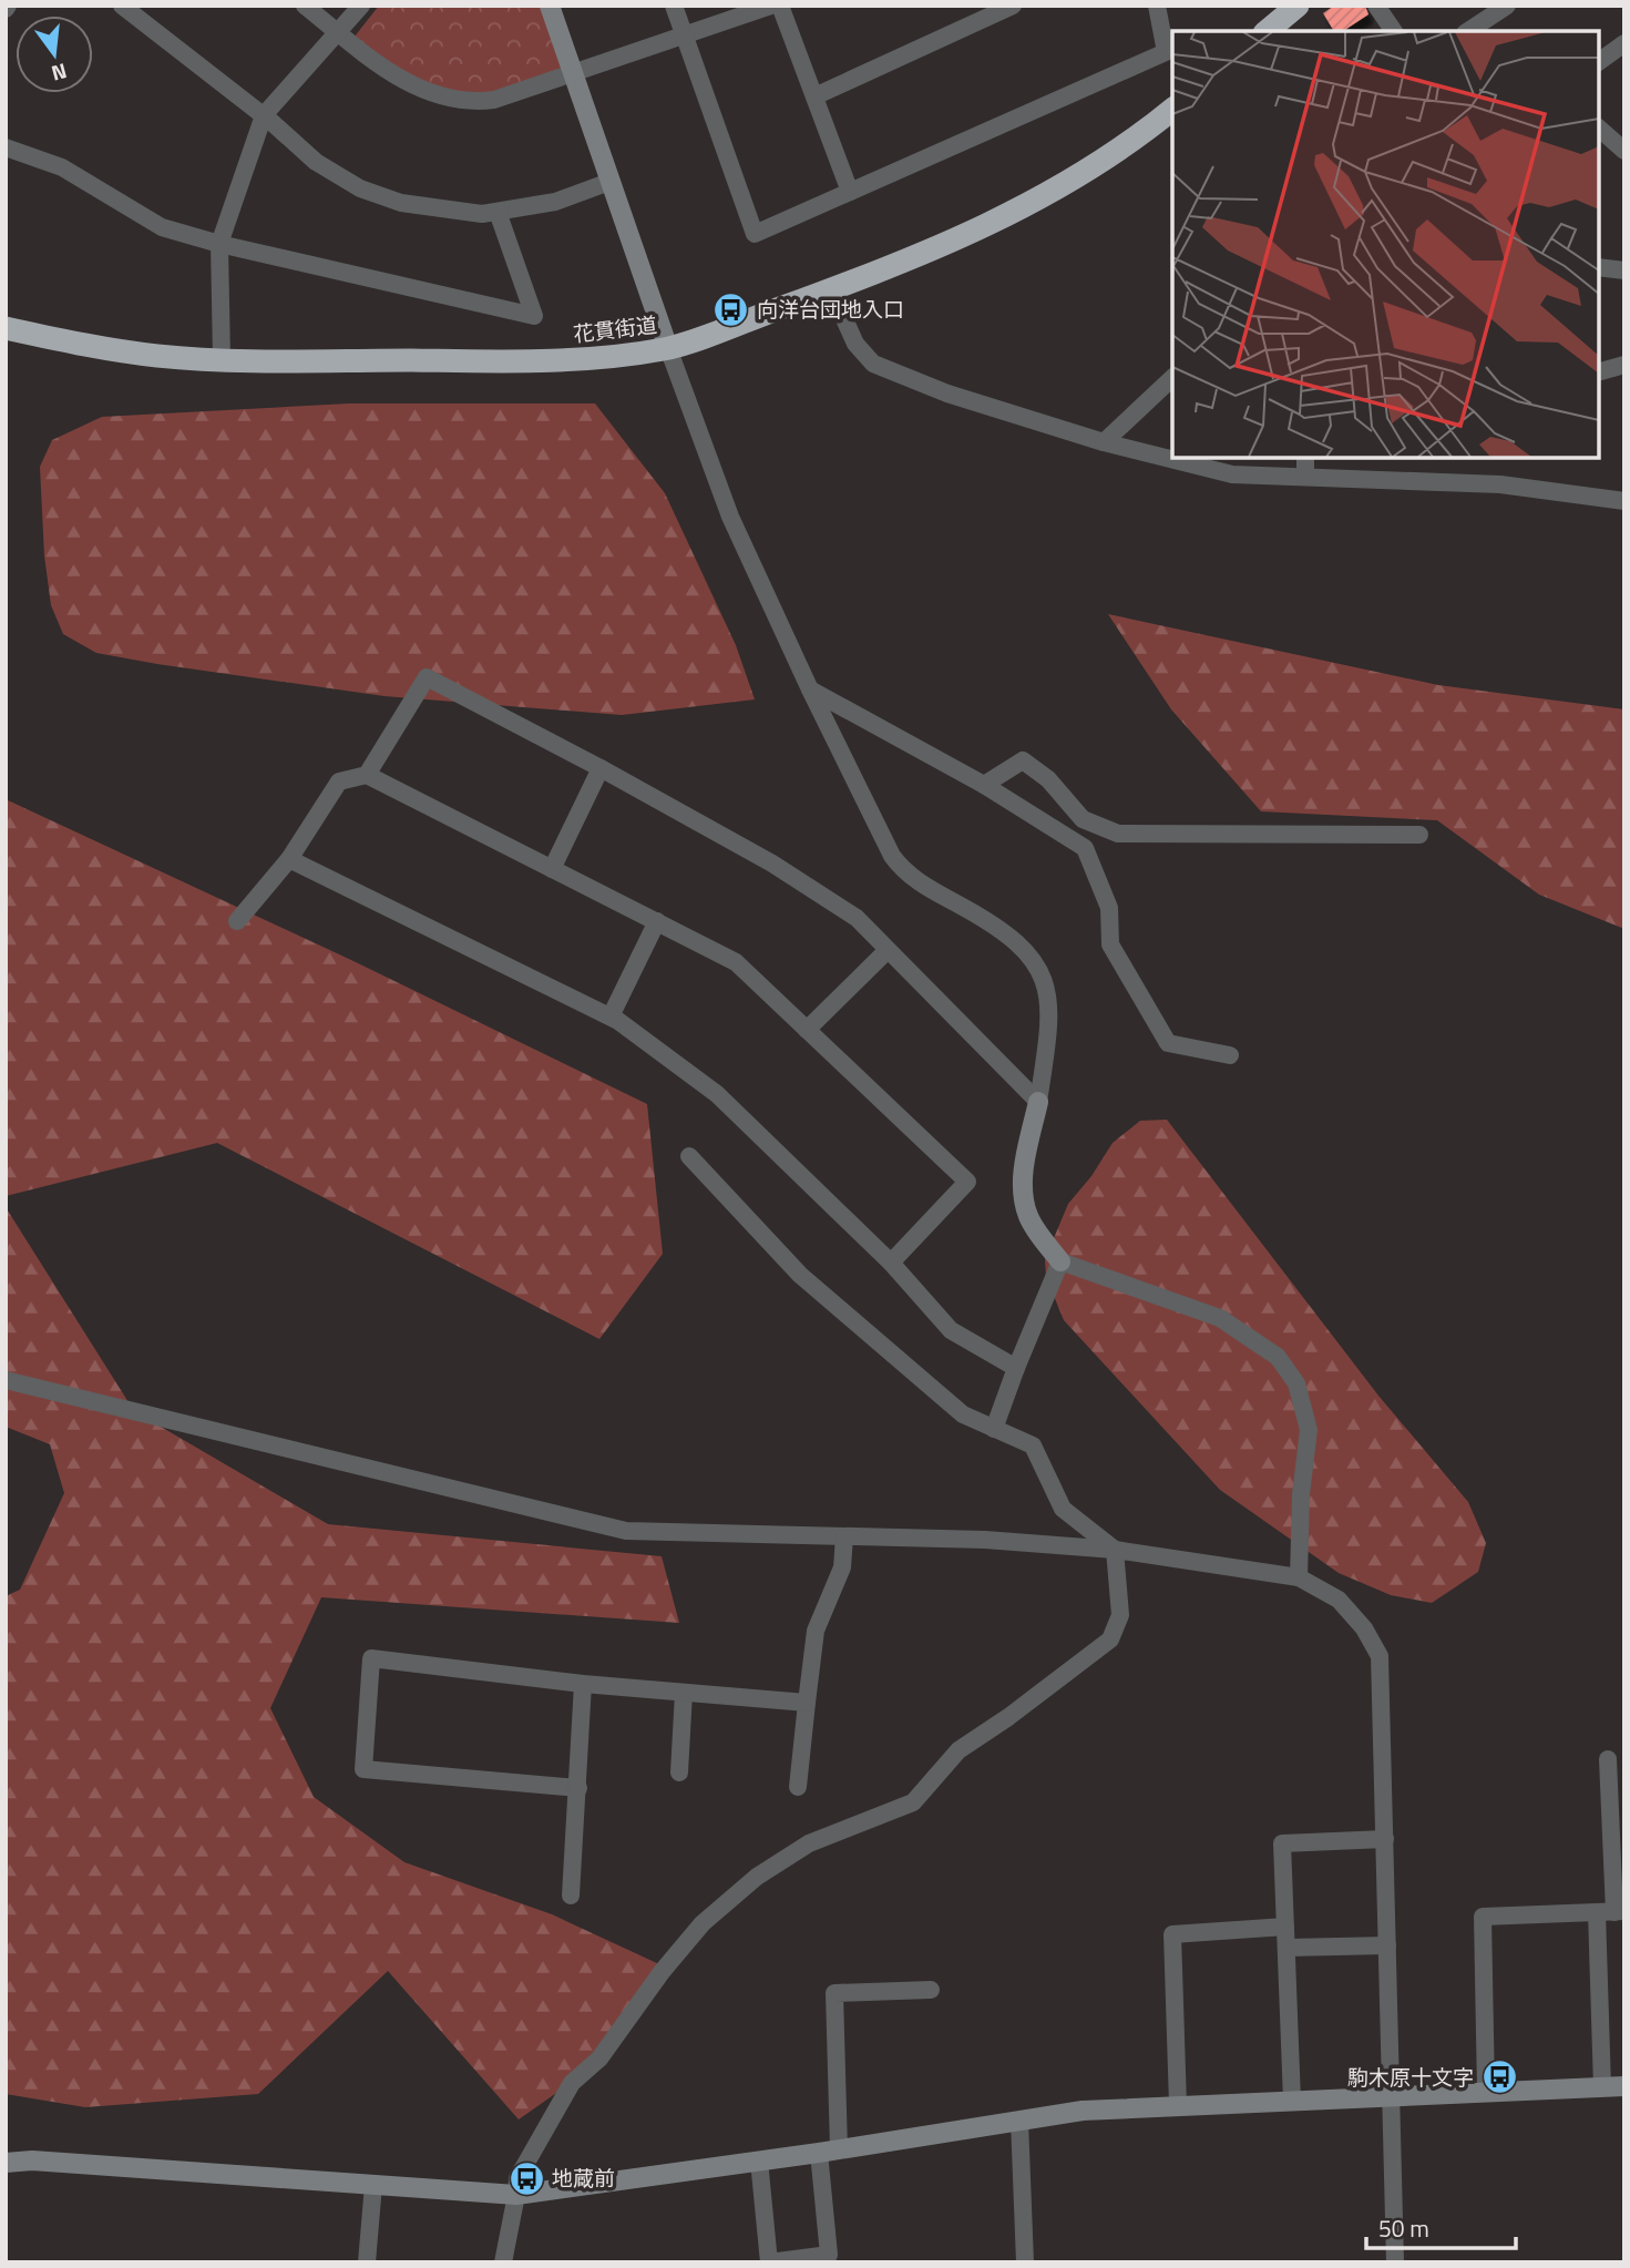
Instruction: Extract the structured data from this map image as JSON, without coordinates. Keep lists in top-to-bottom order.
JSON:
{
  "streets": {
    "highway": ["花貫街道"]
  },
  "places": {
    "bus stop": ["向洋台団地入口", "駒木原十文字", "地蔵前"]
  },
  "scale_bar": "50 m",
  "north": "bottom"
}
